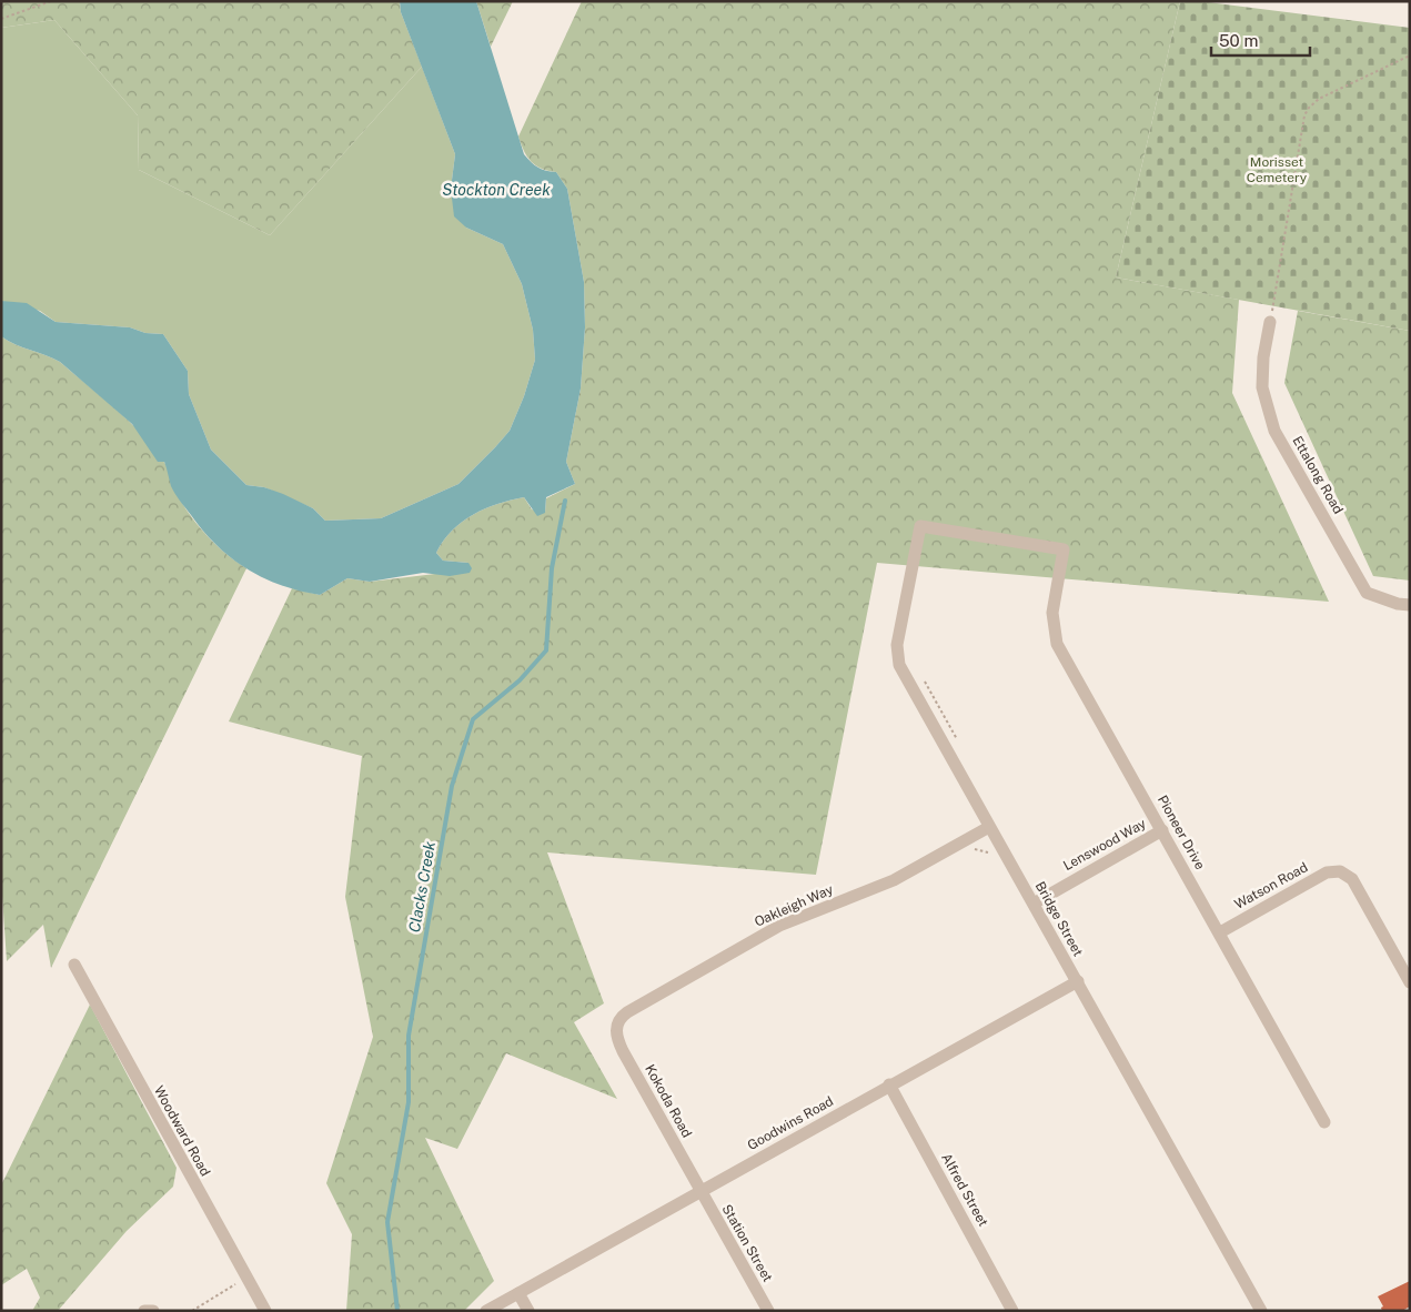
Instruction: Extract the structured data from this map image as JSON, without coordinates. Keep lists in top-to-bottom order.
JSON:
{
  "streets": {
    "street": [
      "Ettalong Road",
      "Pioneer Drive",
      "Lenswood Way",
      "Watson Road",
      "Oakleigh Way",
      "Bridge Street",
      "Kokoda Road",
      "Goodwins Road",
      "Woodward Road",
      "Alfred Street",
      "Station Street"
    ]
  },
  "crossings": [
    ["Pioneer Drive", "Lenswood Way"],
    ["Pioneer Drive", "Watson Road"],
    ["Pioneer Drive", "Bridge Street"],
    ["Lenswood Way", "Bridge Street"],
    ["Oakleigh Way", "Bridge Street"],
    ["Oakleigh Way", "Kokoda Road"],
    ["Bridge Street", "Goodwins Road"],
    ["Kokoda Road", "Goodwins Road"],
    ["Kokoda Road", "Station Street"],
    ["Goodwins Road", "Alfred Street"],
    ["Goodwins Road", "Station Street"]
  ],
  "water": ["Stockton Creek", "Clacks Creek"],
  "parks": ["Morisset Cemetery"],
  "scale_bar": "50 m"
}
